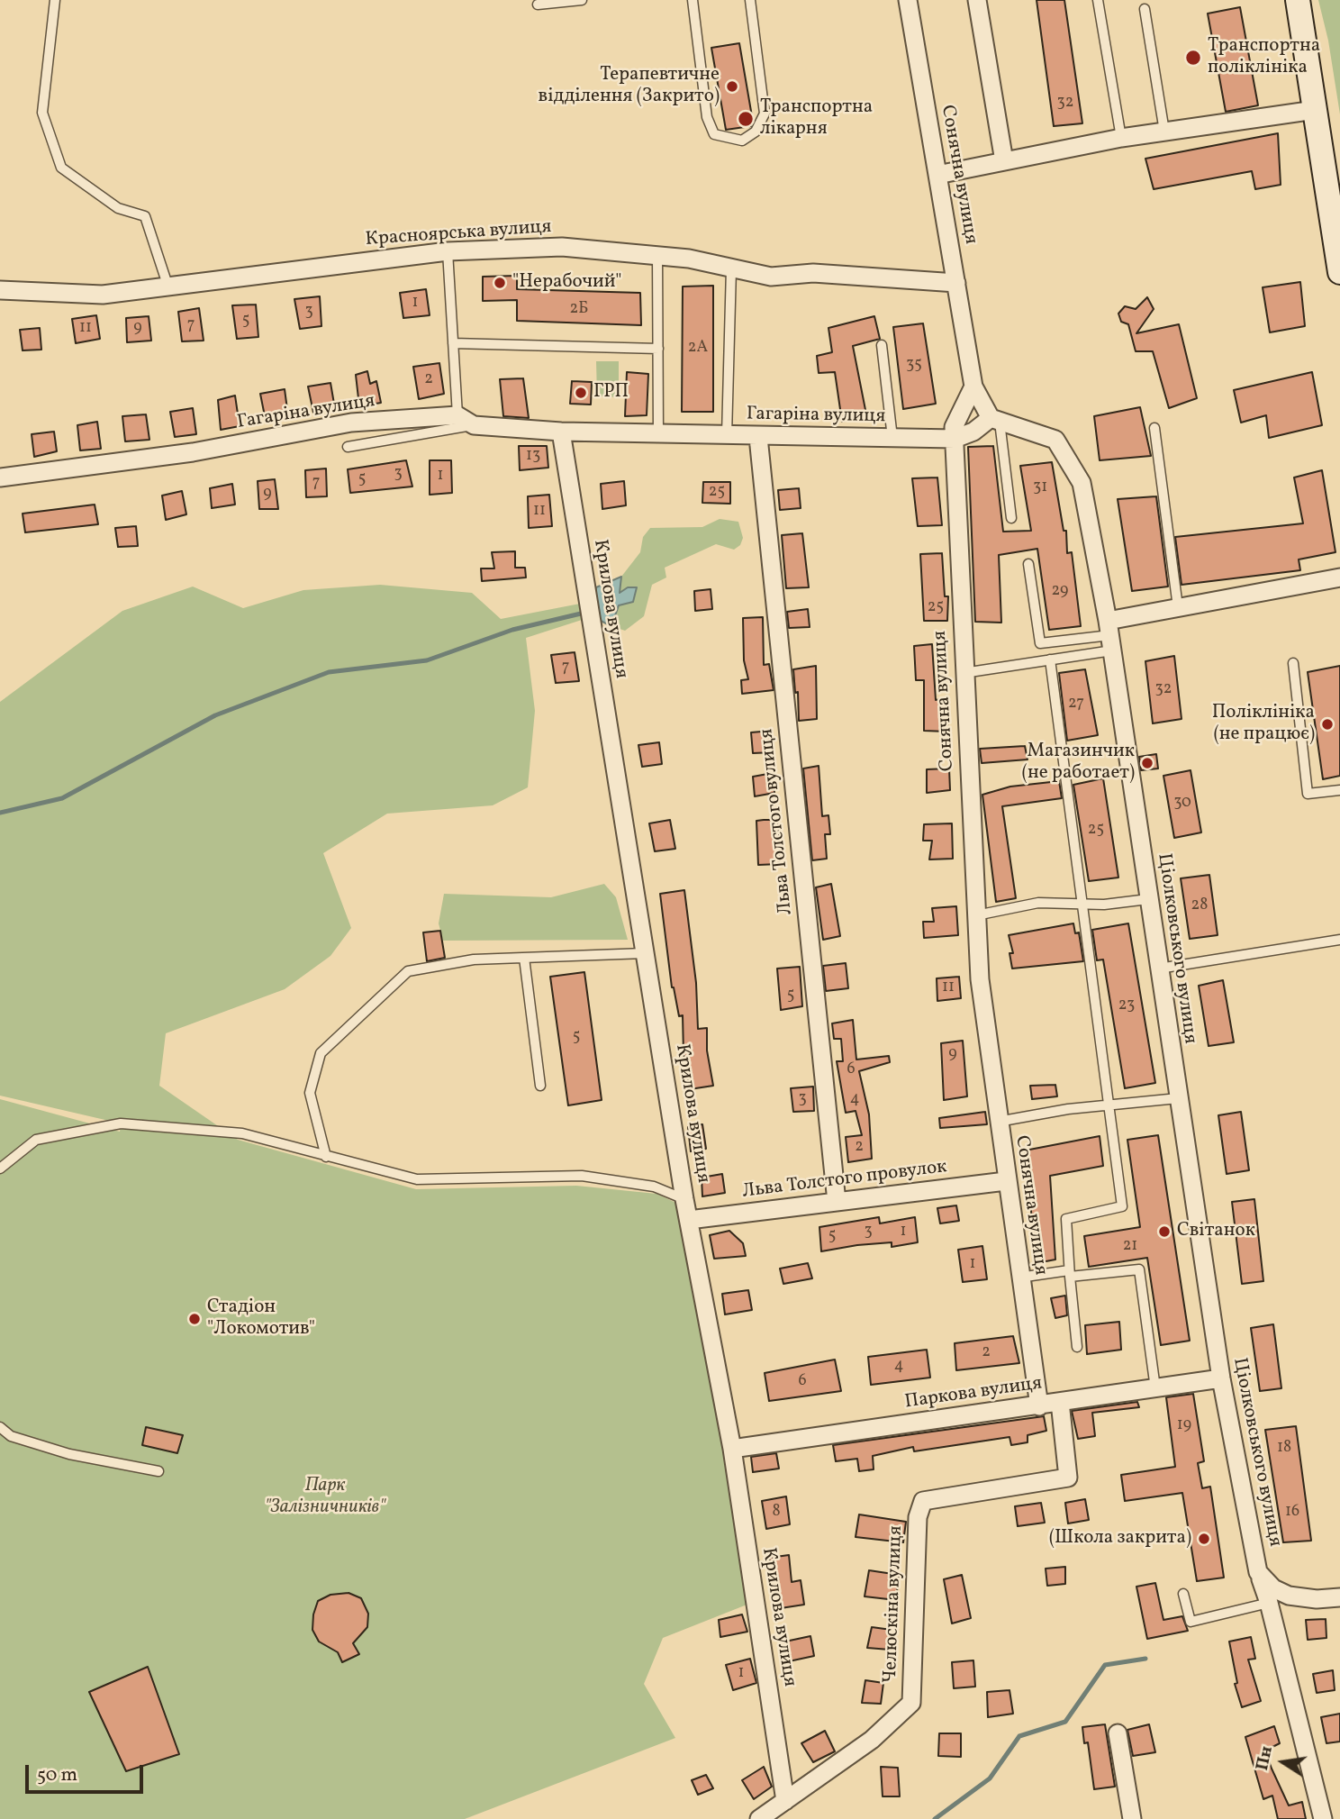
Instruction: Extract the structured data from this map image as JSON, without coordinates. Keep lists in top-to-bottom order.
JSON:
{
  "streets": {
    "street": [
      "Сонячна вулиця",
      "Красноярська вулиця",
      "Гагаріна вулиця",
      "Крилова вулиця",
      "Льва Толстого вулиця",
      "Ціолковського вулиця",
      "Льва Толстого провулок",
      "Паркова вулиця",
      "Челюскіна вулиця"
    ]
  },
  "crossings": [
    ["Сонячна вулиця", "Красноярська вулиця"],
    ["Сонячна вулиця", "Гагаріна вулиця"],
    ["Сонячна вулиця", "Льва Толстого провулок"],
    ["Сонячна вулиця", "Паркова вулиця"],
    ["Гагаріна вулиця", "Крилова вулиця"],
    ["Гагаріна вулиця", "Льва Толстого вулиця"],
    ["Гагаріна вулиця", "Ціолковського вулиця"],
    ["Крилова вулиця", "Льва Толстого провулок"],
    ["Крилова вулиця", "Паркова вулиця"],
    ["Крилова вулиця", "Челюскіна вулиця"],
    ["Льва Толстого вулиця", "Льва Толстого провулок"],
    ["Ціолковського вулиця", "Паркова вулиця"],
    ["Паркова вулиця", "Челюскіна вулиця"]
  ],
  "parks": ["Парк \"Залізничників\""],
  "places": [
    "Транспортна поліклініка",
    "Терапевтичне відділення (Закрито)",
    "Транспортна лікарня",
    "\"Нерабочий\"",
    "ГРП",
    "Поліклініка (не працює)",
    "Магазинчик (не работает)",
    "Світанок",
    "Стадіон \"Локомотив\"",
    "(Школа закрита)"
  ],
  "house_numbers": [
    "32",
    "1",
    "2Б",
    "3",
    "5",
    "7",
    "11",
    "9",
    "2А",
    "35",
    "2",
    "13",
    "3",
    "1",
    "5",
    "7",
    "31",
    "25",
    "9",
    "11",
    "29",
    "25",
    "7",
    "32",
    "27",
    "30",
    "25",
    "28",
    "11",
    "5",
    "23",
    "5",
    "9",
    "6",
    "3",
    "4",
    "2",
    "3",
    "1",
    "5",
    "21",
    "1",
    "2",
    "4",
    "6",
    "19",
    "18",
    "8",
    "16",
    "1"
  ],
  "scale_bar": "50 m",
  "north": "left"
}
